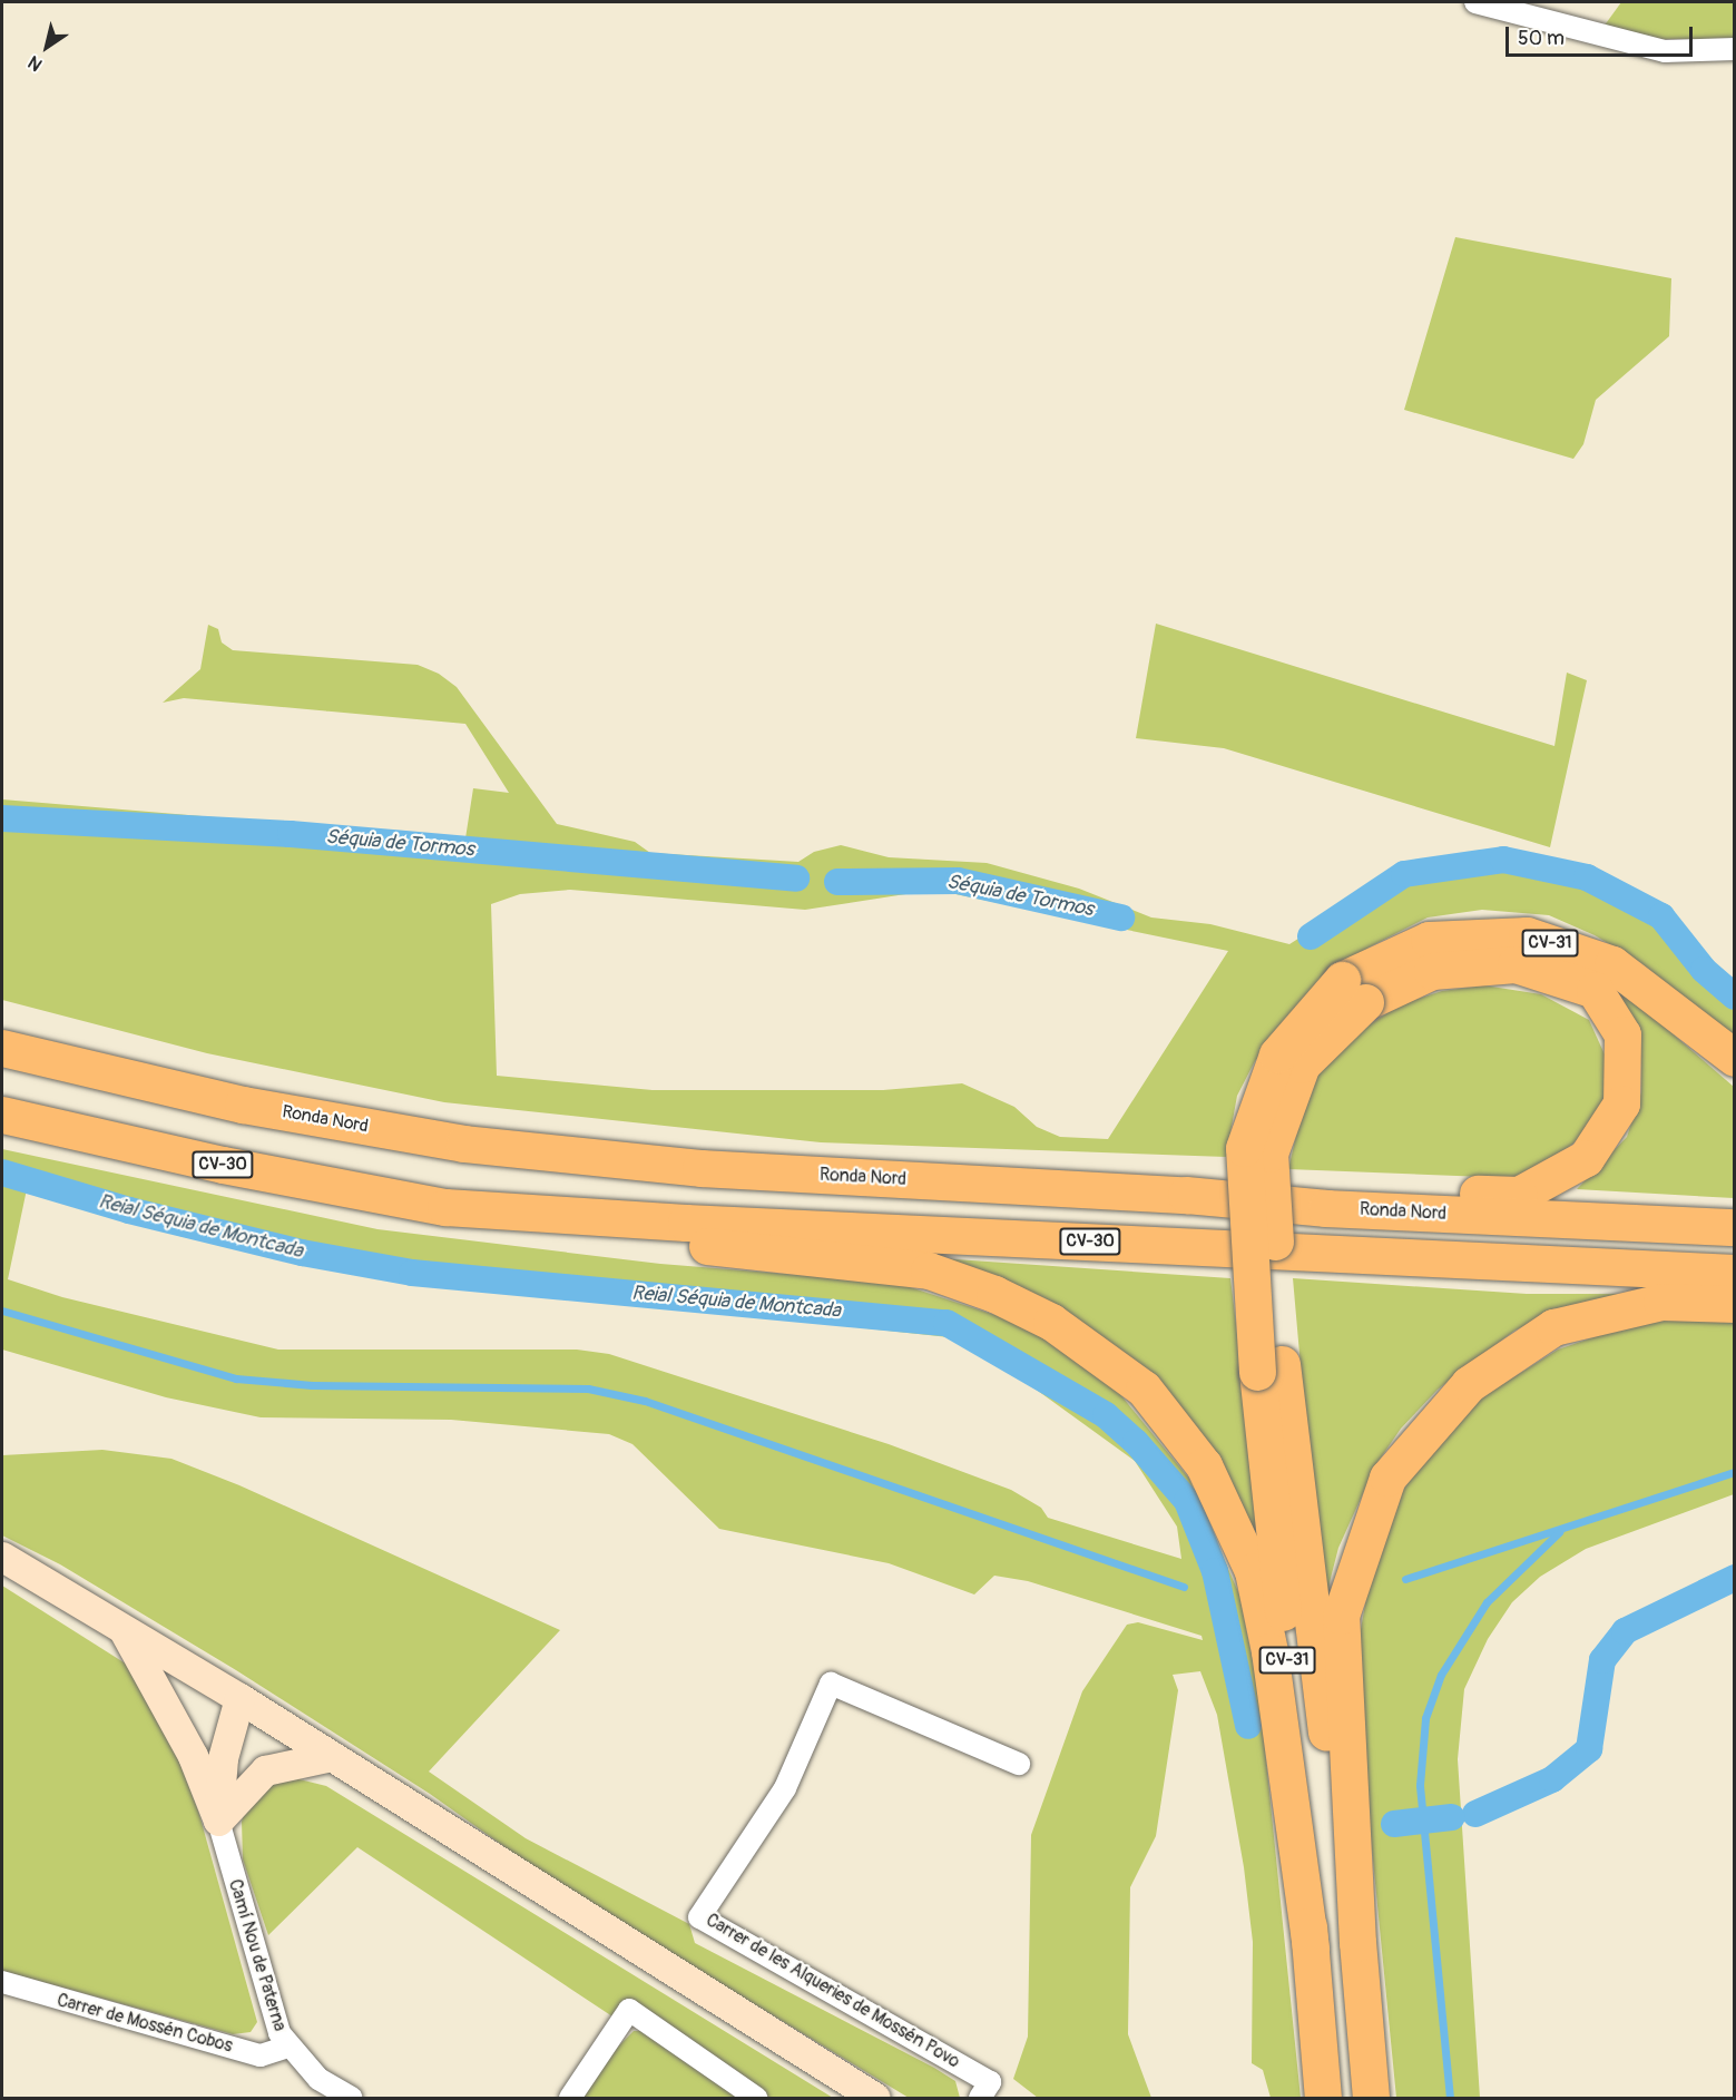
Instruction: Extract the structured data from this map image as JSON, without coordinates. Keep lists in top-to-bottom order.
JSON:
{
  "streets": {
    "highway": ["CV-31", "Ronda Nord", "CV-30"],
    "street": ["Camí Nou de Paterna", "Carrer de les Alqueries de Mossén Povo", "Carrer de Mossén Cobos"]
  },
  "crossings": [
    ["Camí Nou de Paterna", "Carrer de Mossén Cobos"]
  ],
  "water": ["Séquia de Tormos", "Reial Séquia de Montcada"],
  "scale_bar": "50 m",
  "north": "bottom left"
}
